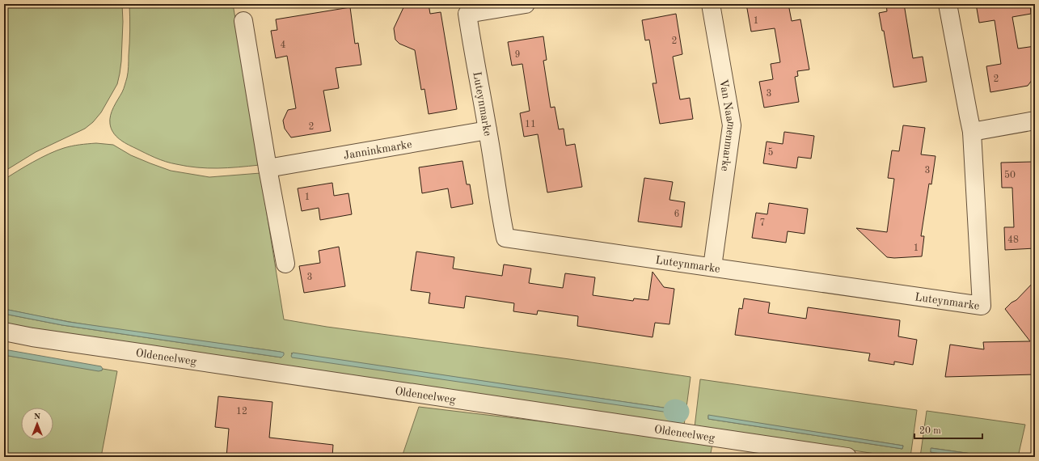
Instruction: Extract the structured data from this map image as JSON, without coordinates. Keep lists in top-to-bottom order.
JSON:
{
  "streets": {
    "street": [
      "Luteynmarke",
      "Van Naamenmarke",
      "Janninkmarke",
      "Oldeneelweg"
    ]
  },
  "crossings": [
    ["Luteynmarke", "Van Naamenmarke"],
    ["Luteynmarke", "Janninkmarke"]
  ],
  "house_numbers": [
    "1",
    "2",
    "4",
    "9",
    "2",
    "3",
    "11",
    "2",
    "5",
    "3",
    "50",
    "1",
    "6",
    "7",
    "48",
    "1",
    "3",
    "12"
  ],
  "scale_bar": "20 m",
  "north": "top"
}
